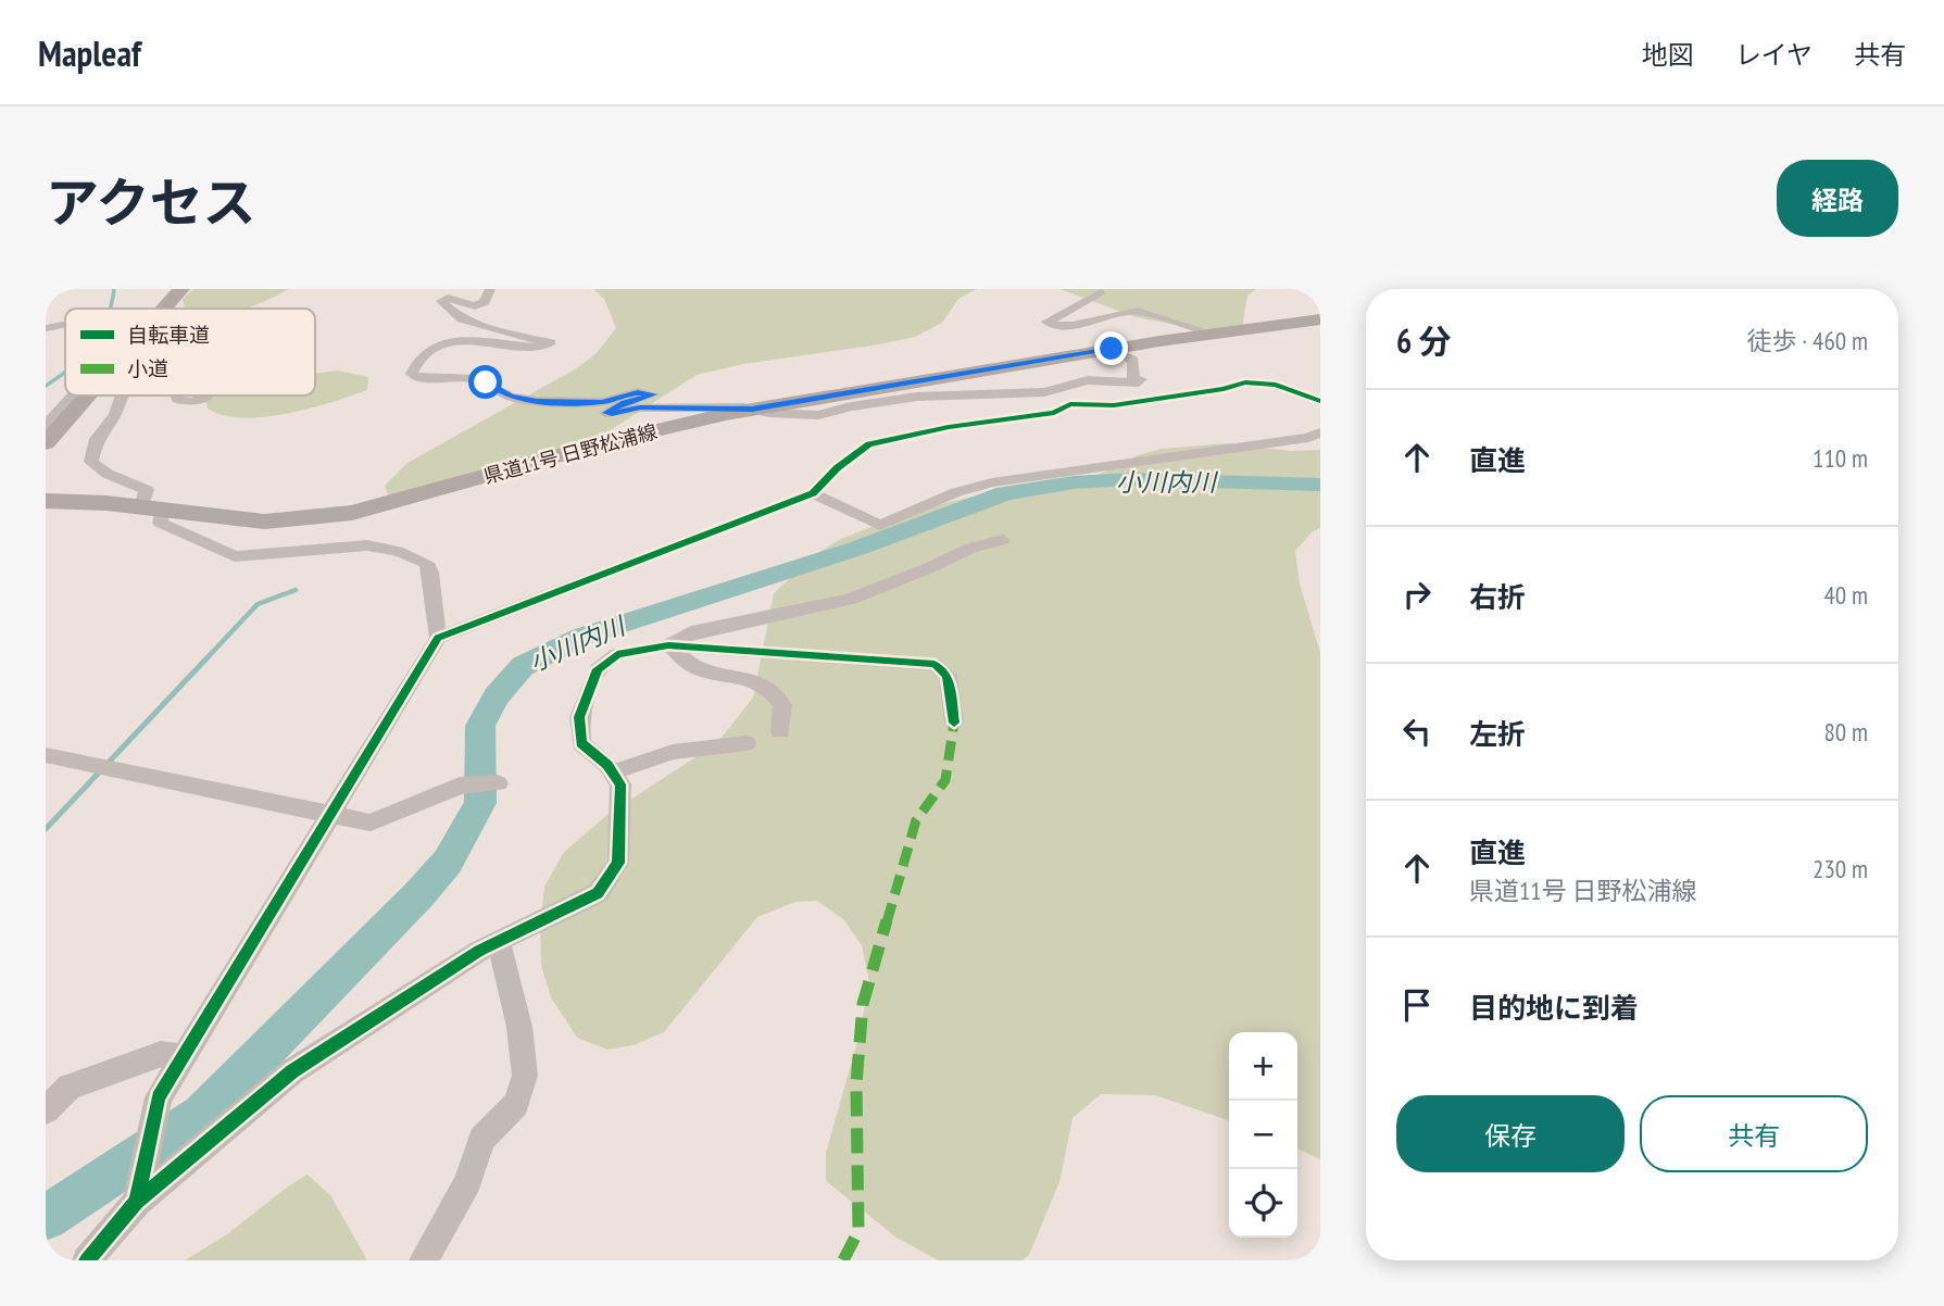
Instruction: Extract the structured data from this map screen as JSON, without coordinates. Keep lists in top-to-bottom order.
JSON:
{
  "streets": {
    "main road": ["県道11号 日野松浦線"]
  },
  "water": ["小川内川"],
  "legend": ["自転車道", "小道"],
  "page": {
    "header": "Mapleaf",
    "nav": ["地図", "レイヤ", "共有"],
    "title": "アクセス",
    "buttons": [
      "経路",
      ["保存", "共有"]
    ],
    "heading": ["6 分", "徒歩 · 460 m"],
    "list": [
      ["直進", "110 m"],
      ["右折", "40 m"],
      ["左折", "80 m"],
      ["直進", "県道11号 日野松浦線", "230 m"],
      "目的地に到着"
    ],
    "map_buttons": ["+", "−"]
  }
}
